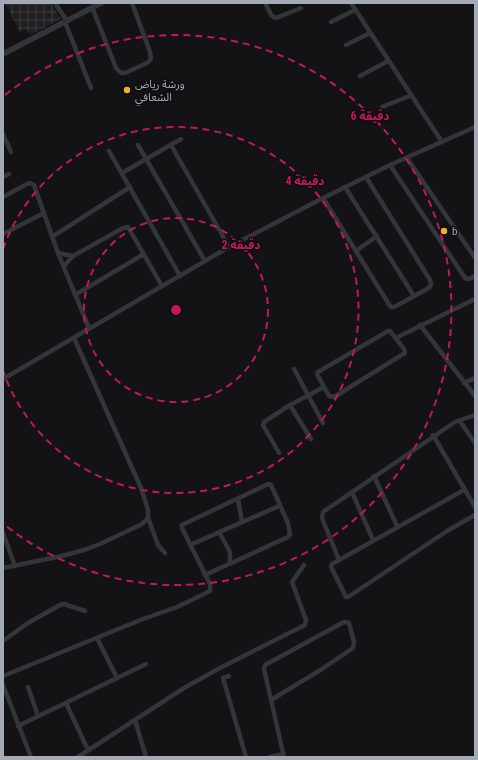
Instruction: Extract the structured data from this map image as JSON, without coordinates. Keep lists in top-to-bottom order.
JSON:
{
  "places": ["ورشة رياض الشعافي", "b"],
  "rings": ["6 دقيقة", "4 دقيقة", "2 دقيقة"]
}
